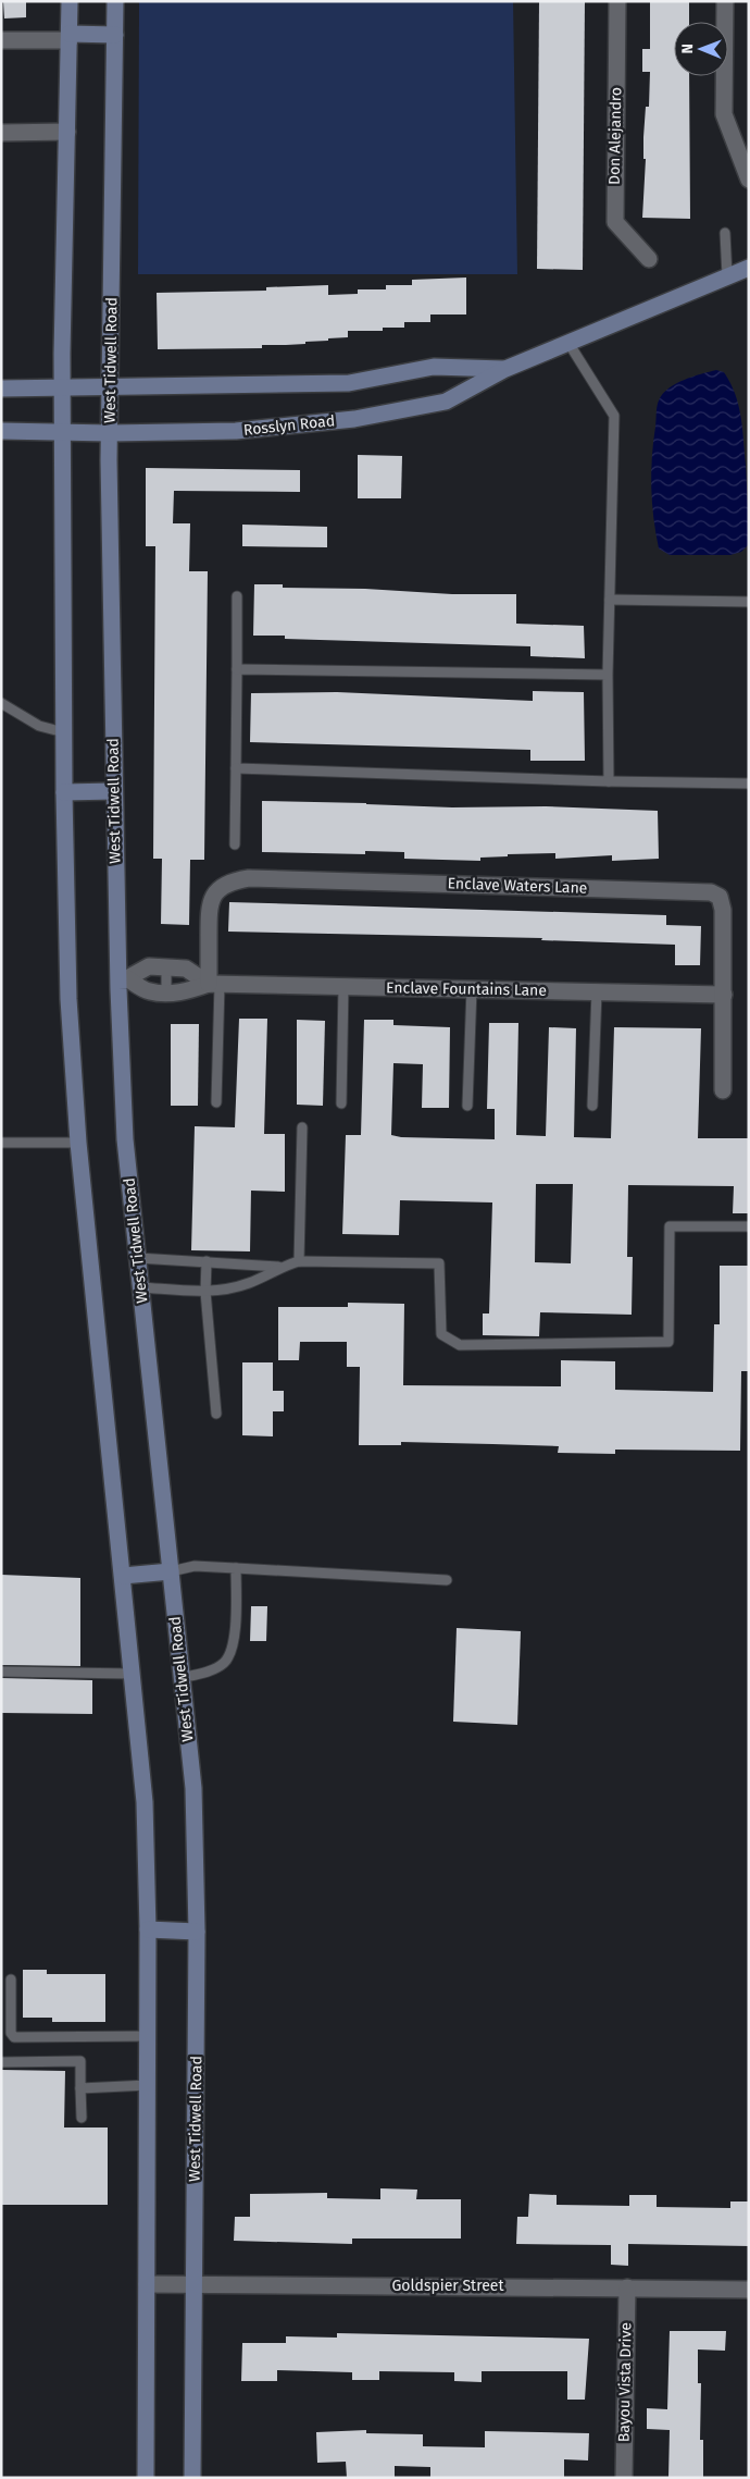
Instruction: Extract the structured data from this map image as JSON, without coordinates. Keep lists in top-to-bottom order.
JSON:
{
  "streets": {
    "main road": ["West Tidwell Road", "Rosslyn Road"],
    "street": [
      "Don Alejandro",
      "Enclave Waters Lane",
      "Enclave Fountains Lane",
      "Goldspier Street",
      "Bayou Vista Drive"
    ]
  },
  "crossings": [
    ["West Tidwell Road", "Rosslyn Road"],
    ["West Tidwell Road", "Enclave Fountains Lane"],
    ["West Tidwell Road", "Goldspier Street"],
    ["Enclave Waters Lane", "Enclave Fountains Lane"],
    ["Goldspier Street", "Bayou Vista Drive"]
  ],
  "north": "left"
}
